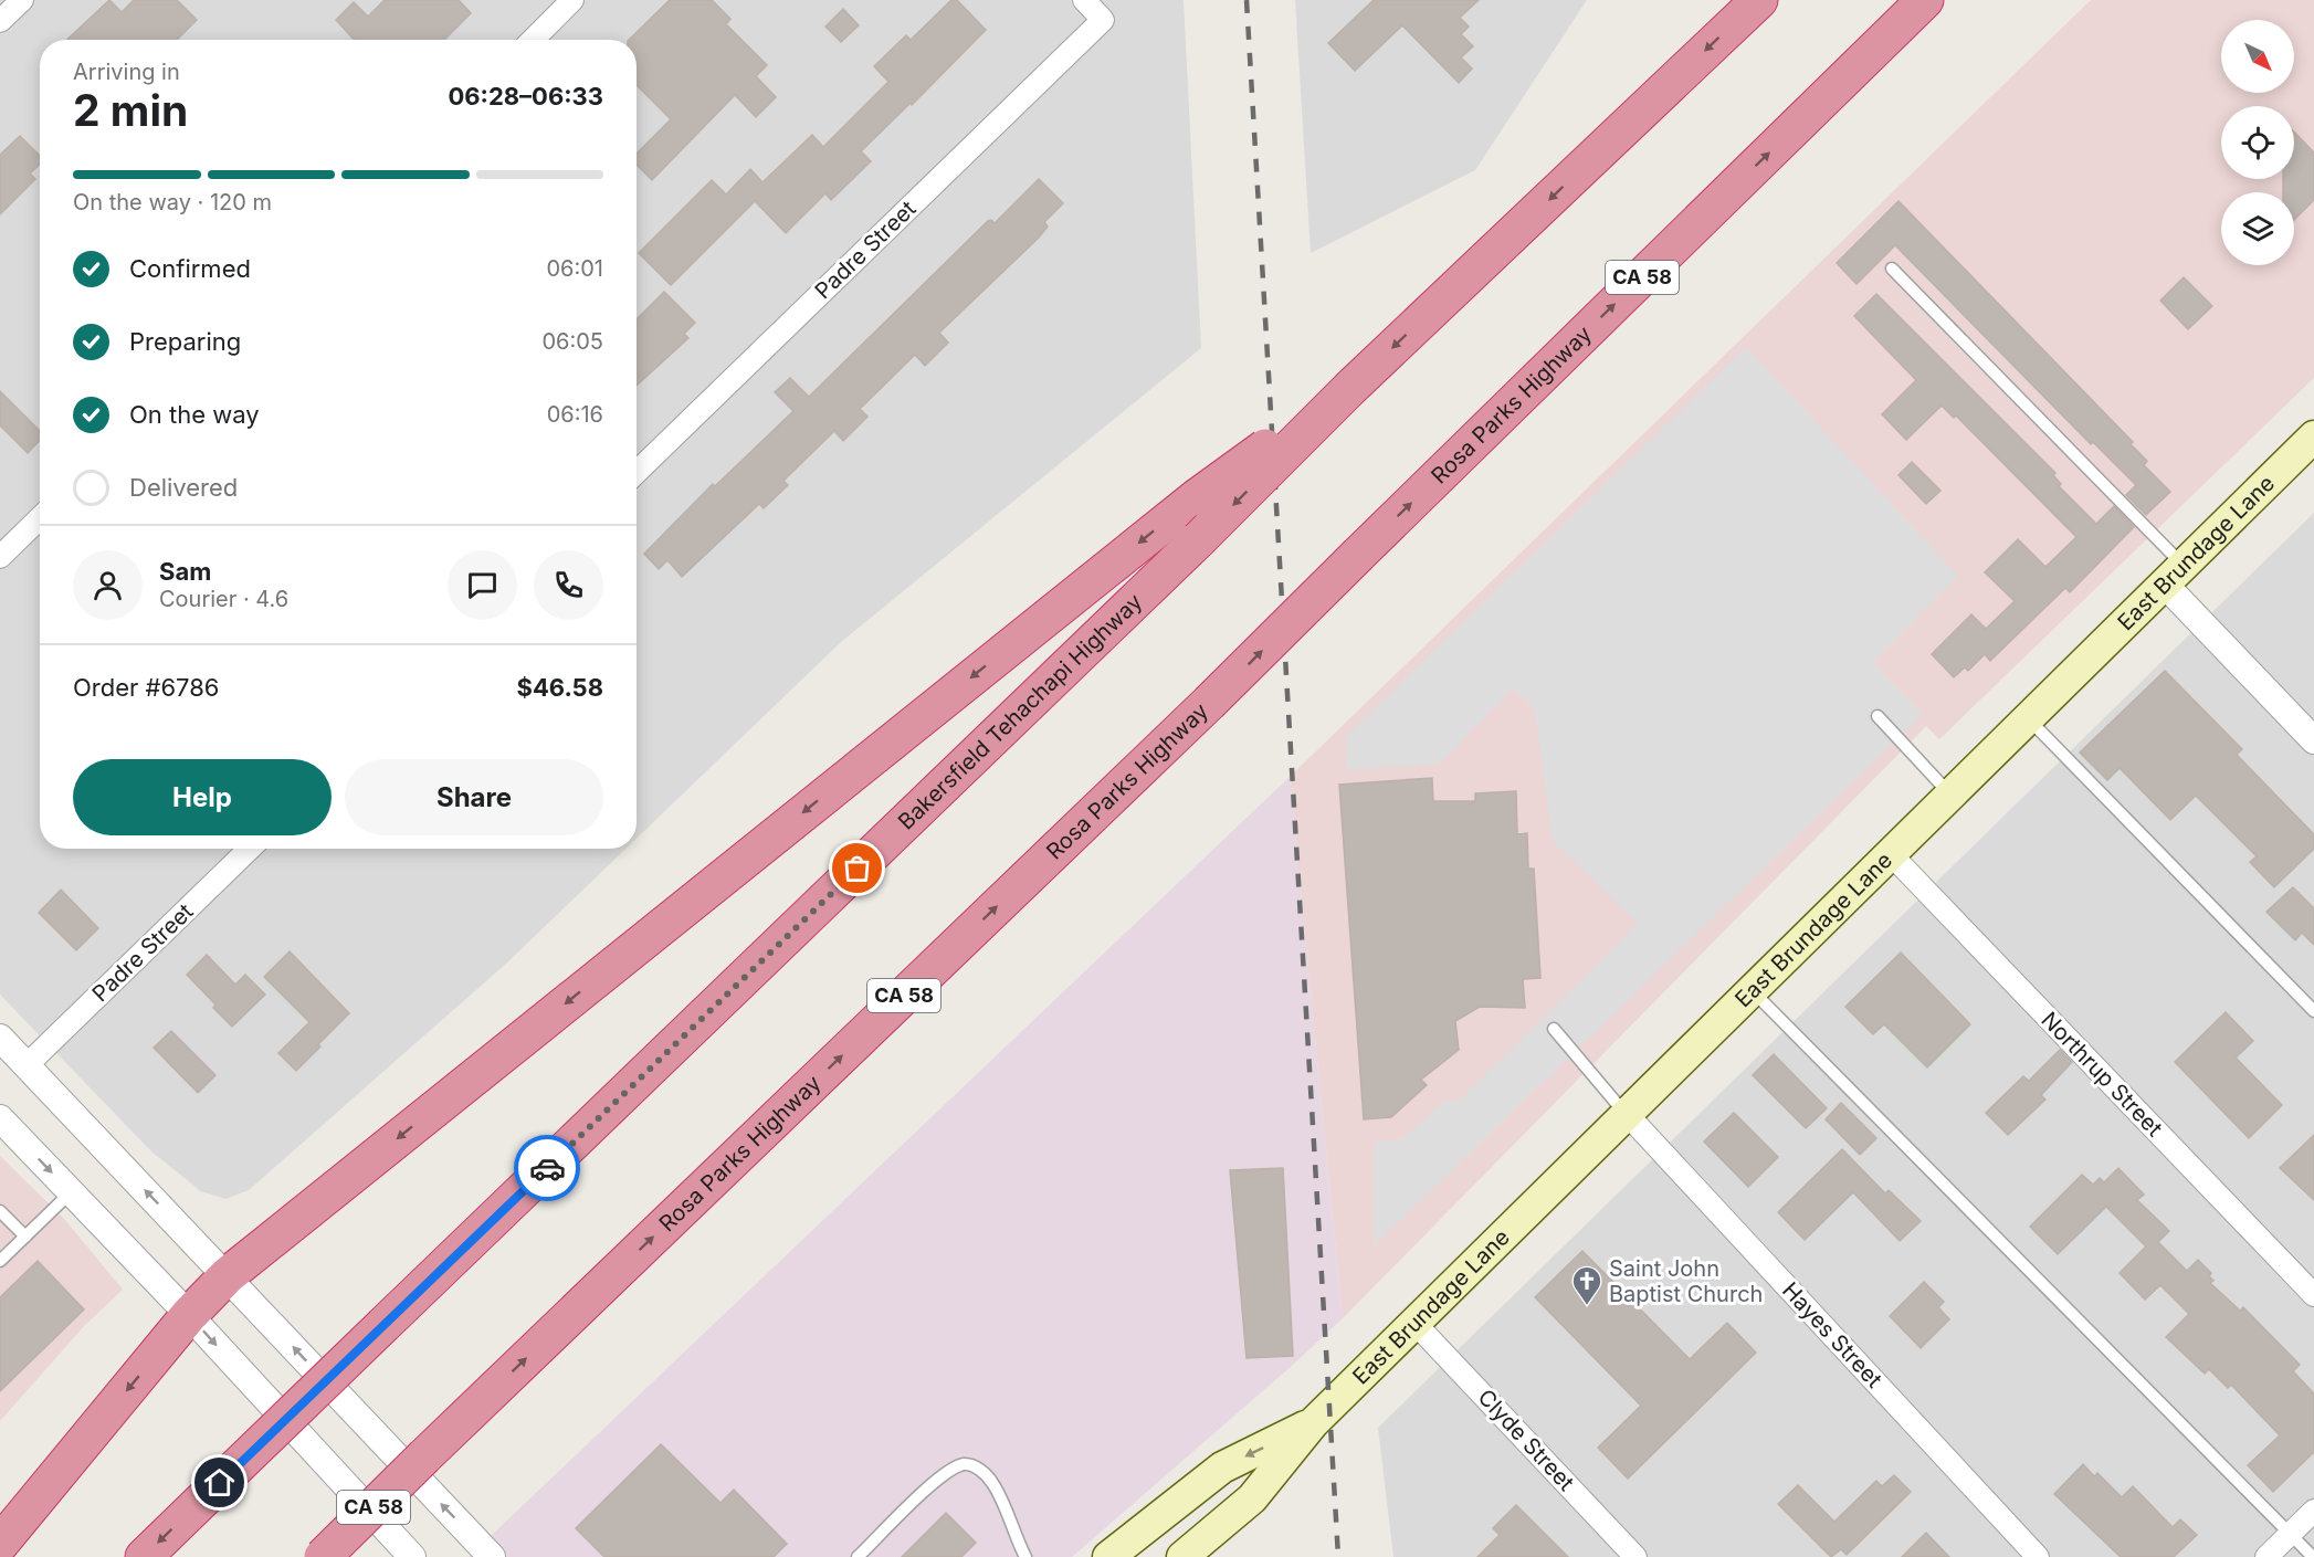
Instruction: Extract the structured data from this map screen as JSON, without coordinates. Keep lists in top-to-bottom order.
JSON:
{
  "streets": {
    "highway": ["CA 58", "Rosa Parks Highway", "Bakersfield Tehachapi Highway"],
    "main road": ["East Brundage Lane"],
    "street": [
      "Padre Street",
      "Northrup Street",
      "Hayes Street",
      "Clyde Street"
    ]
  },
  "crossings": [
    ["East Brundage Lane", "Northrup Street"],
    ["East Brundage Lane", "Hayes Street"],
    ["East Brundage Lane", "Clyde Street"]
  ],
  "places": {
    "church": ["Saint John Baptist Church"]
  },
  "north": "bottom right",
  "page": {
    "heading": ["2 min", "Arriving in", "06:28–06:33"],
    "panel": [
      "Sam",
      "Courier · 4.6",
      "Order #6786",
      "$46.58"
    ],
    "bar": "On the way · 120 m",
    "list": [
      ["Confirmed", "06:01"],
      ["Preparing", "06:05"],
      ["On the way", "06:16"],
      "Delivered"
    ],
    "buttons": ["Help", "Share"]
  }
}
